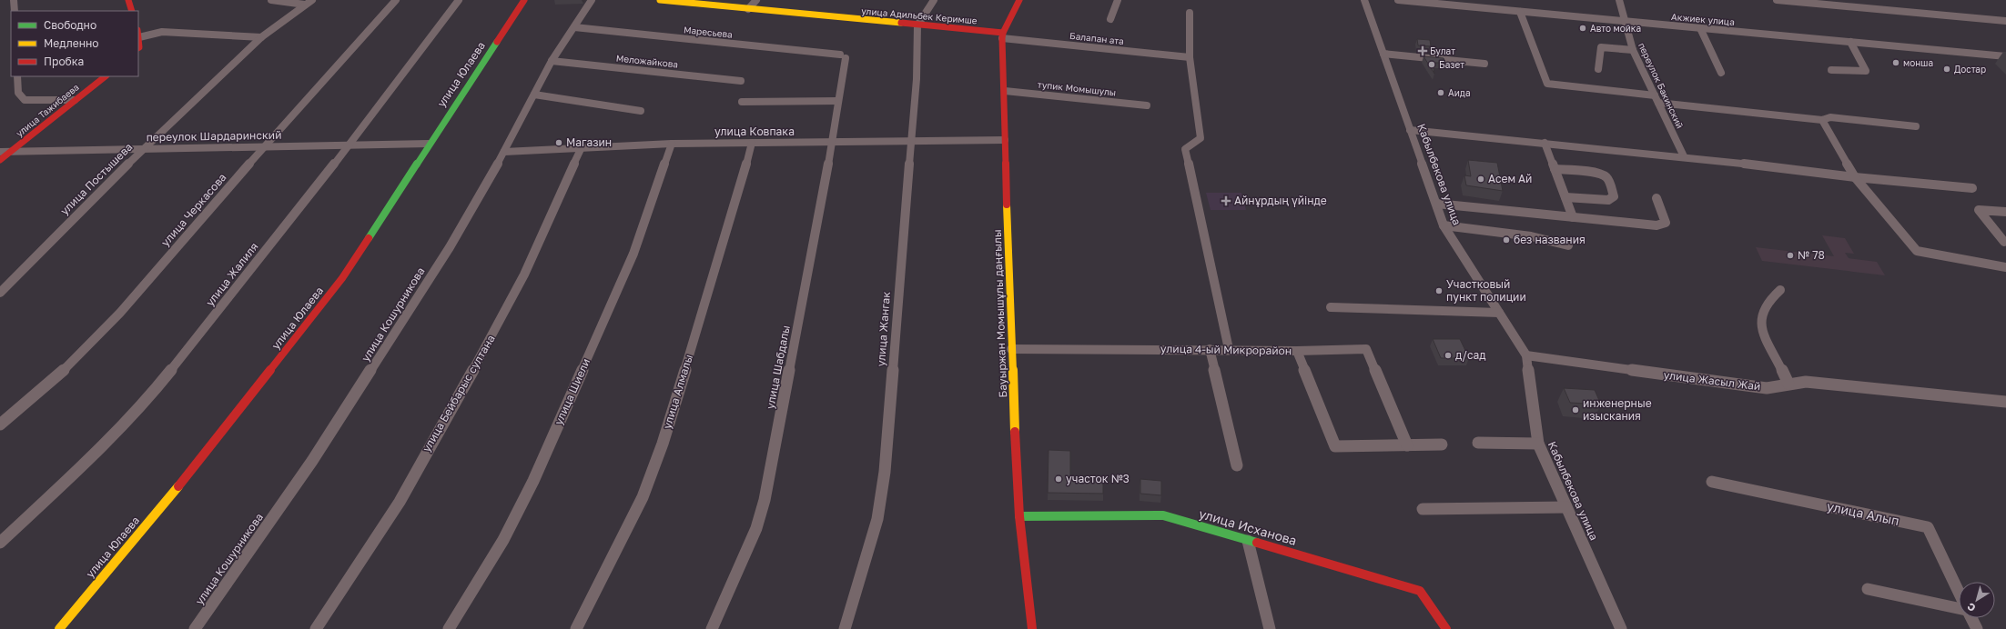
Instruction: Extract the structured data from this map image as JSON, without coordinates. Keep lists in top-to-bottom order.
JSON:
{
  "streets": {
    "street": [
      "улица Адильбек Керимше",
      "Акжиек улица",
      "Маресьева",
      "Балапан ата",
      "Меложайкова",
      "улица Юлаева",
      "переулок Бакинский",
      "тупик Момышулы",
      "улица Тажибаева",
      "улица Ковпака",
      "переулок Шардаринский",
      "Кабылбекова улица",
      "улица Постышева",
      "улица Черкасова",
      "улица Жалиля",
      "Бауыржан Момышұлы даңғылы",
      "улица Кошурникова",
      "улица Жангак",
      "улица 4-ый Микрорайон",
      "улица Шабдалы",
      "улица Жасыл Жай",
      "улица Шиели",
      "улица Алмалы",
      "улица Бейбарыс султана",
      "улица Алып",
      "улица Исханова"
    ]
  },
  "crossings": [
    ["улица Адильбек Керимше", "Балапан ата"],
    ["улица Адильбек Керимше", "Бауыржан Момышұлы даңғылы"],
    ["улица Адильбек Керимше", "улица Жангак"],
    ["Акжиек улица", "переулок Бакинский"],
    ["Маресьева", "улица Кошурникова"],
    ["Маресьева", "улица Шабдалы"],
    ["Балапан ата", "Бауыржан Момышұлы даңғылы"],
    ["Меложайкова", "улица Кошурникова"],
    ["улица Юлаева", "переулок Шардаринский"],
    ["тупик Момышулы", "Бауыржан Момышұлы даңғылы"],
    ["улица Тажибаева", "переулок Шардаринский"],
    ["улица Ковпака", "Бауыржан Момышұлы даңғылы"],
    ["улица Ковпака", "улица Кошурникова"],
    ["улица Ковпака", "улица Жангак"],
    ["улица Ковпака", "улица Шабдалы"],
    ["улица Ковпака", "улица Шиели"],
    ["улица Ковпака", "улица Алмалы"],
    ["улица Ковпака", "улица Бейбарыс султана"],
    ["переулок Шардаринский", "улица Постышева"],
    ["переулок Шардаринский", "улица Черкасова"],
    ["переулок Шардаринский", "улица Жалиля"],
    ["Кабылбекова улица", "улица Жасыл Жай"],
    ["Бауыржан Момышұлы даңғылы", "улица 4-ый Микрорайон"],
    ["Бауыржан Момышұлы даңғылы", "улица Исханова"]
  ],
  "places": {
    "other": [
      "Авто мойка",
      "монша",
      "Базет",
      "Достар",
      "Аида",
      "Магазин",
      "Асем Ай",
      "без названия",
      "№ 78",
      "Участковый пункт полиции",
      "д/сад",
      "инженерные изыскания",
      "участок №3"
    ],
    "health": ["Булат", "Айнұрдың үйінде"]
  },
  "legend": ["Свободно", "Медленно", "Пробка"],
  "north": "bottom left"
}
